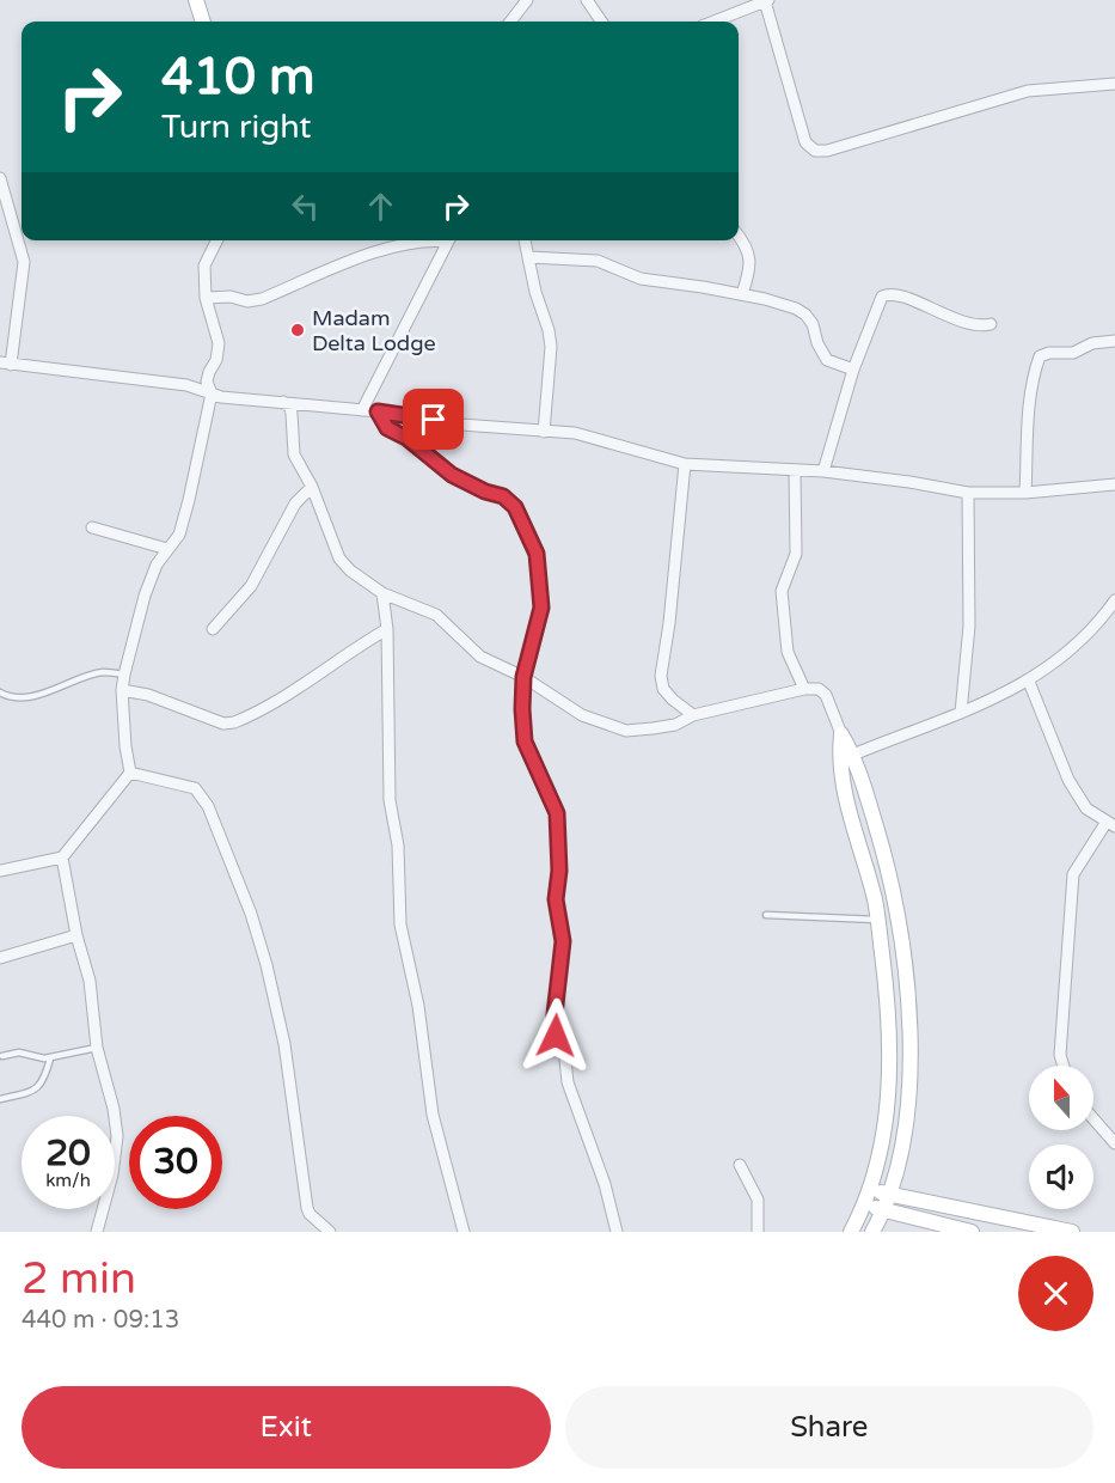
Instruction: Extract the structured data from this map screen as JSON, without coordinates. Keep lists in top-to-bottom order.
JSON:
{
  "places": ["Madam Delta Lodge"],
  "north": "top",
  "page": {
    "turn": ["410 m", "Turn right"],
    "speed": "20 km/h",
    "limit": "30",
    "heading": ["2 min", "440 m · 09:13"],
    "buttons": ["Exit", "Share"]
  }
}
